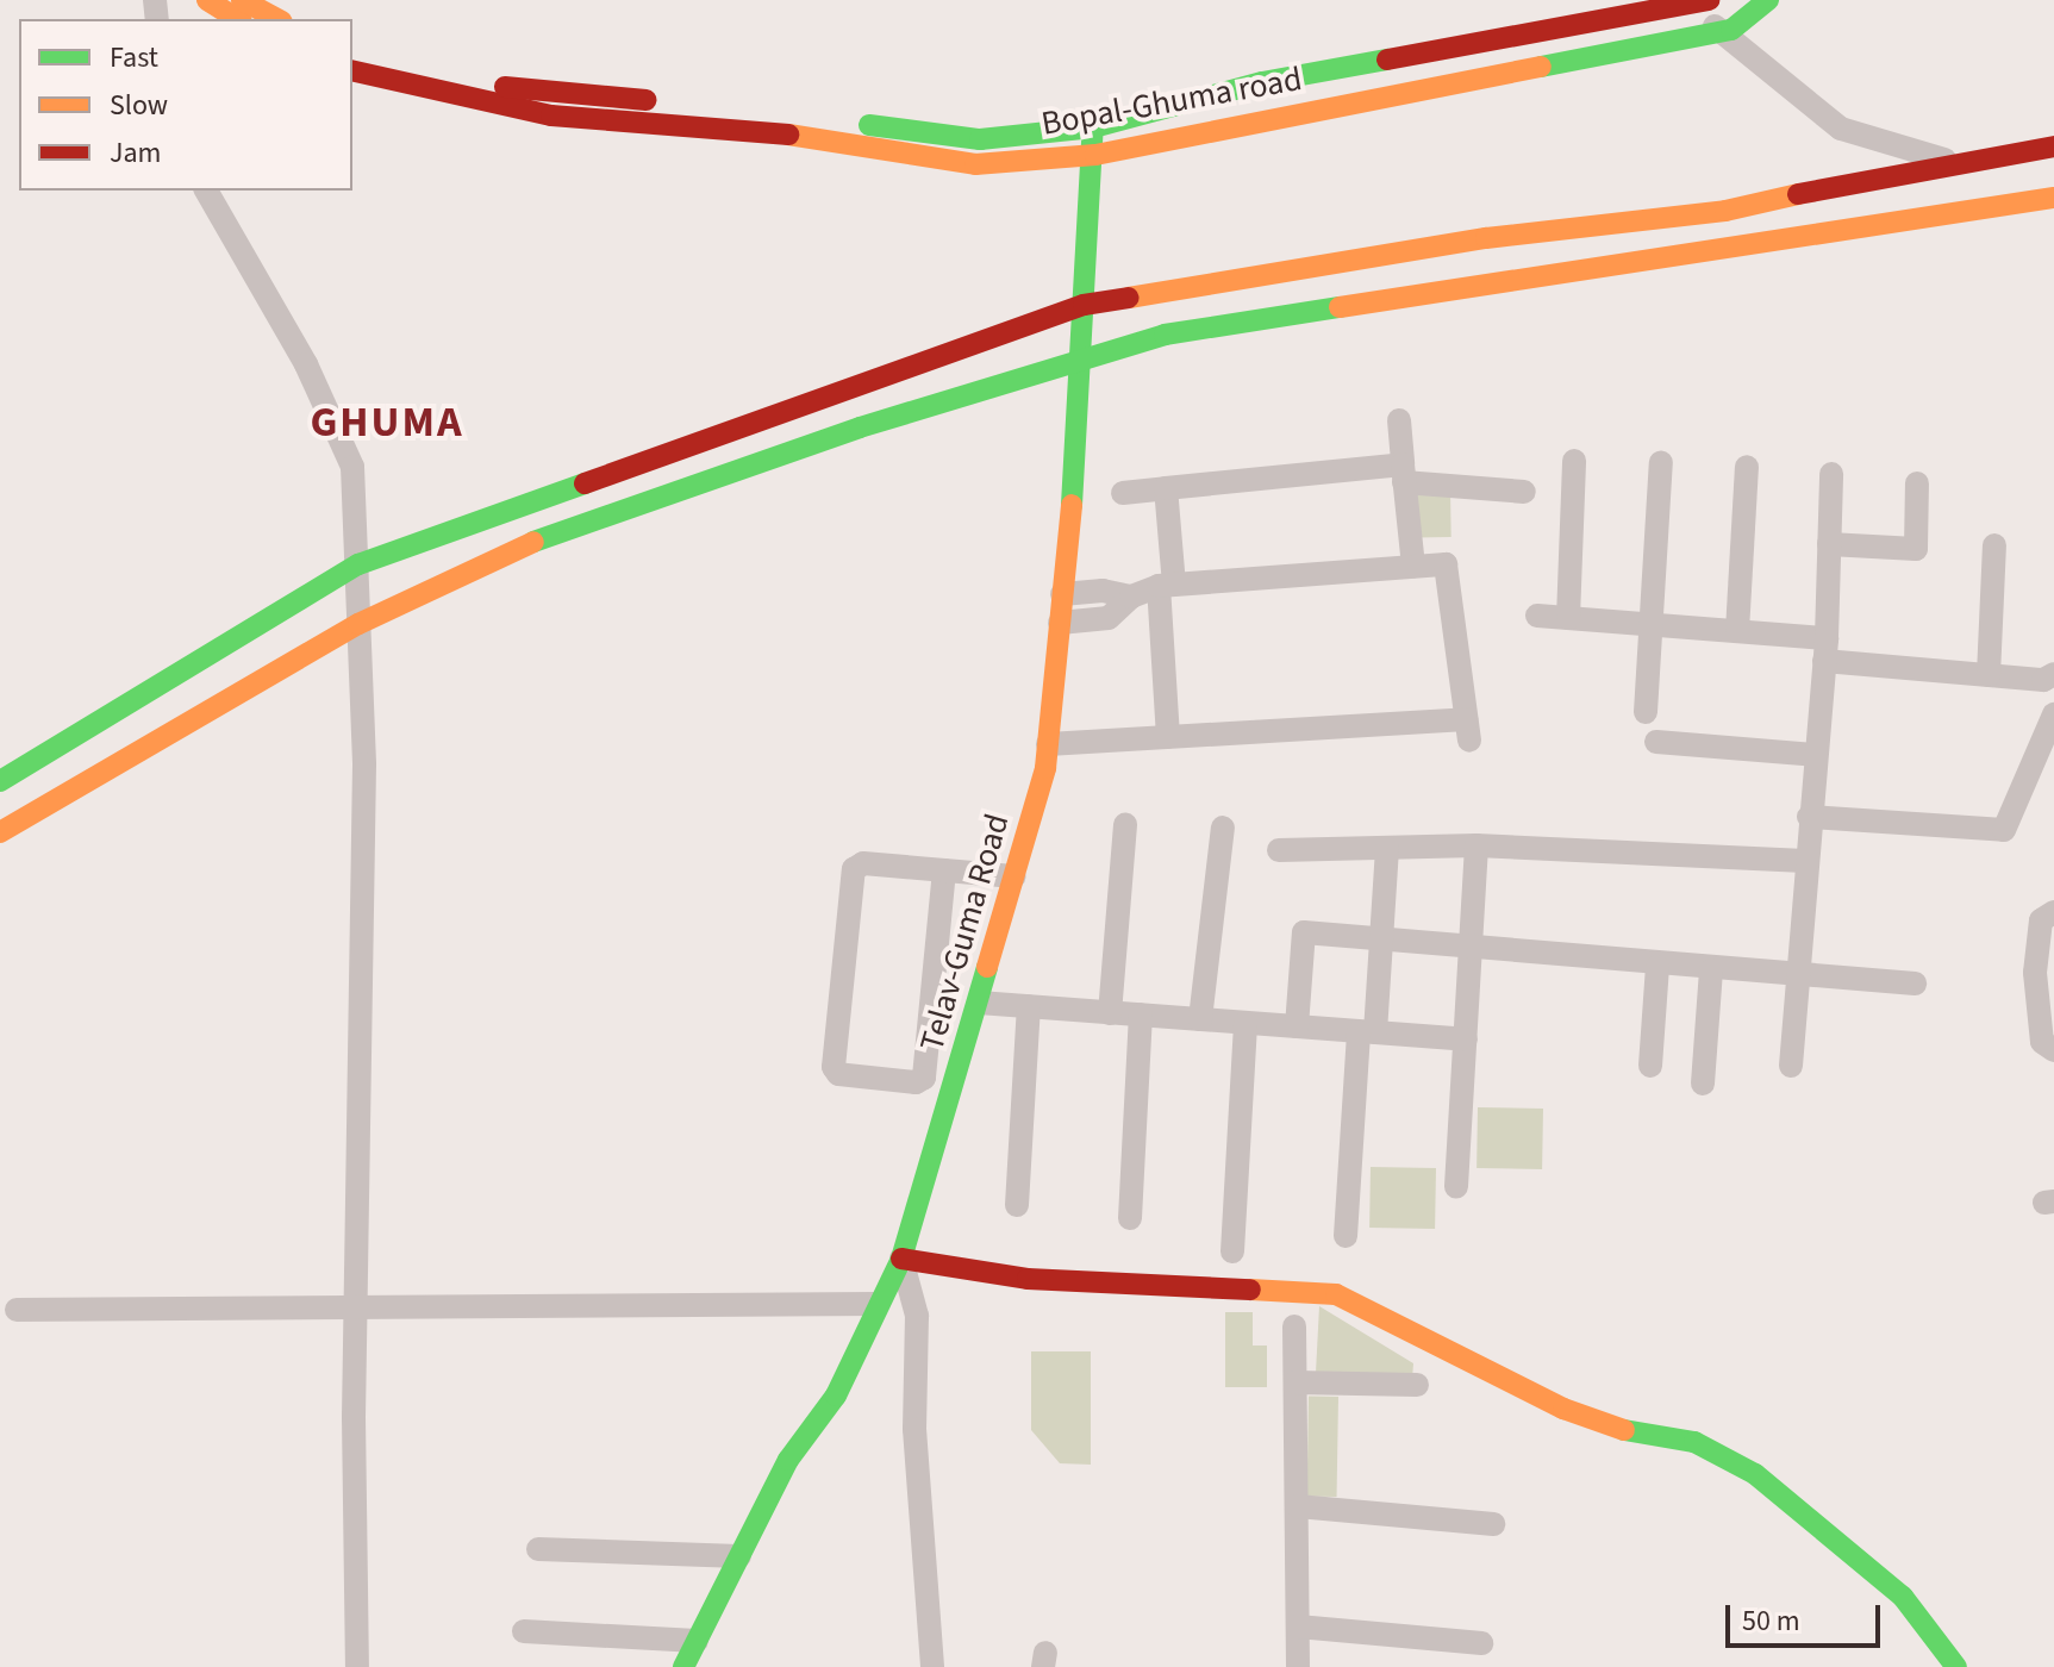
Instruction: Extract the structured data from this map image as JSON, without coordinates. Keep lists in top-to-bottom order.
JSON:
{
  "streets": {
    "street": ["Bopal-Ghuma road", "Telav-Guma Road"]
  },
  "crossings": [
    ["Bopal-Ghuma road", "Telav-Guma Road"]
  ],
  "districts": ["GHUMA"],
  "legend": ["Fast", "Slow", "Jam"],
  "scale_bar": "50 m"
}
